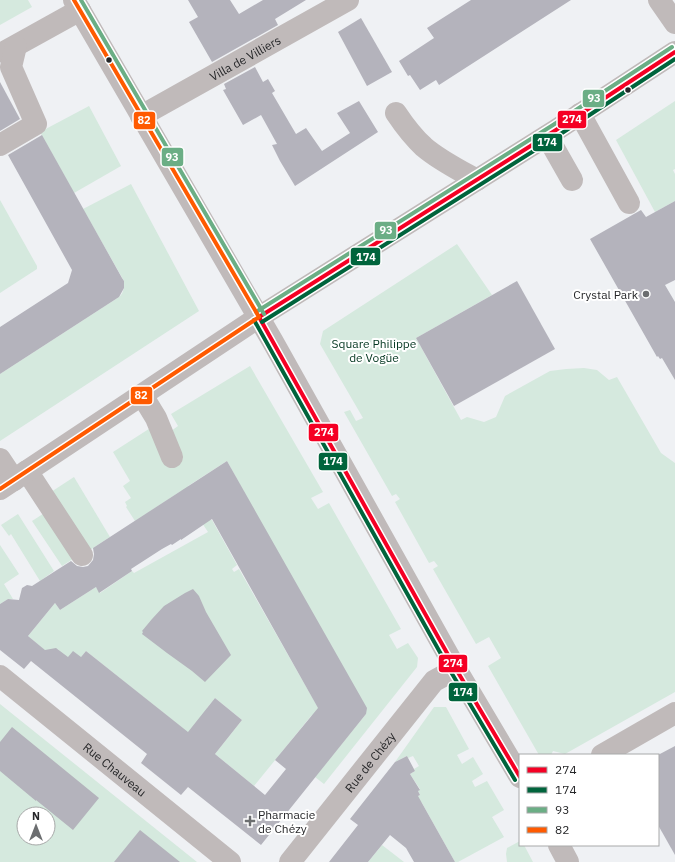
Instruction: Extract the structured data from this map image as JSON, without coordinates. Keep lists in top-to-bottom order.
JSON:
{
  "streets": {
    "street": ["Villa de Villiers", "Rue de Chézy", "Rue Chauveau"]
  },
  "parks": ["Square Philippe de Vogüe"],
  "places": {
    "other": ["Crystal Park"],
    "health": ["Pharmacie de Chézy"]
  },
  "lines": [
    "transit line 93",
    "transit line 82",
    "transit line 274",
    "transit line 174"
  ],
  "legend": [
    "274",
    "174",
    "93",
    "82"
  ],
  "north": "top"
}
